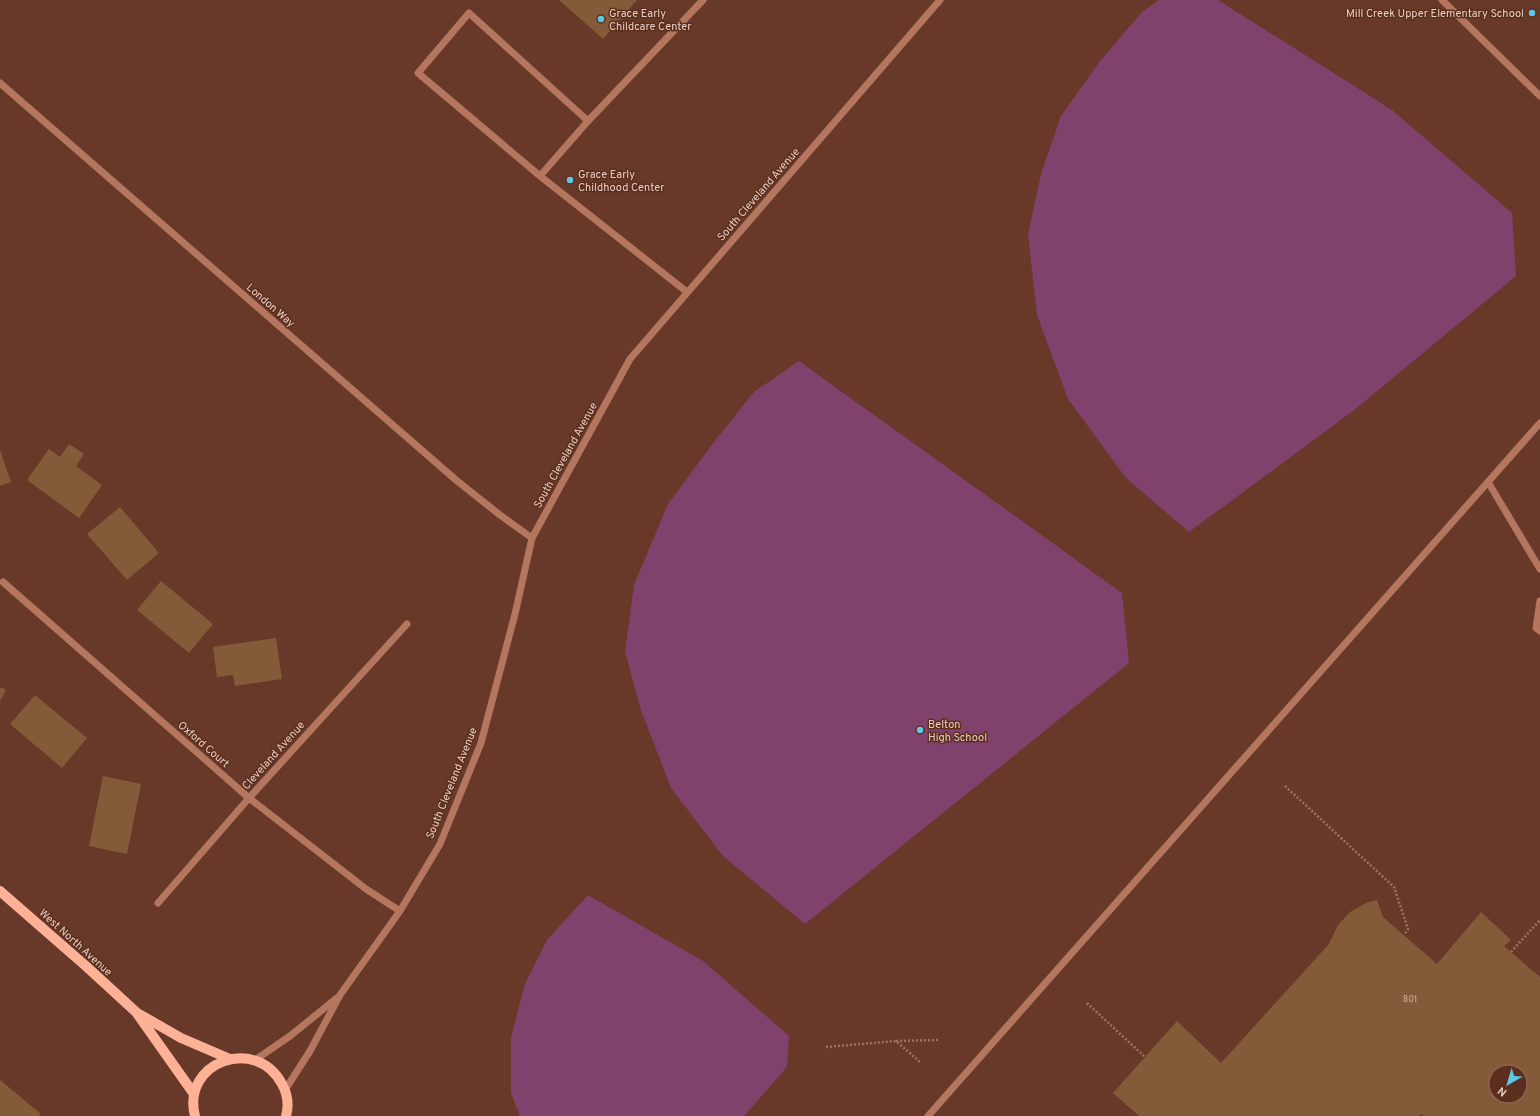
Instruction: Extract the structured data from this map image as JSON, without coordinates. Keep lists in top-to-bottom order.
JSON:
{
  "streets": {
    "main road": ["West North Avenue"],
    "street": [
      "South Cleveland Avenue",
      "London Way",
      "Oxford Court",
      "Cleveland Avenue"
    ]
  },
  "crossings": [
    ["South Cleveland Avenue", "London Way"],
    ["South Cleveland Avenue", "Oxford Court"],
    ["South Cleveland Avenue", "West North Avenue"],
    ["Oxford Court", "Cleveland Avenue"]
  ],
  "places": [
    "Mill Creek Upper Elementary School",
    "Grace Early Childcare Center",
    "Grace Early Childhood Center",
    "Belton High School"
  ],
  "house_numbers": ["801"],
  "north": "bottom left"
}
